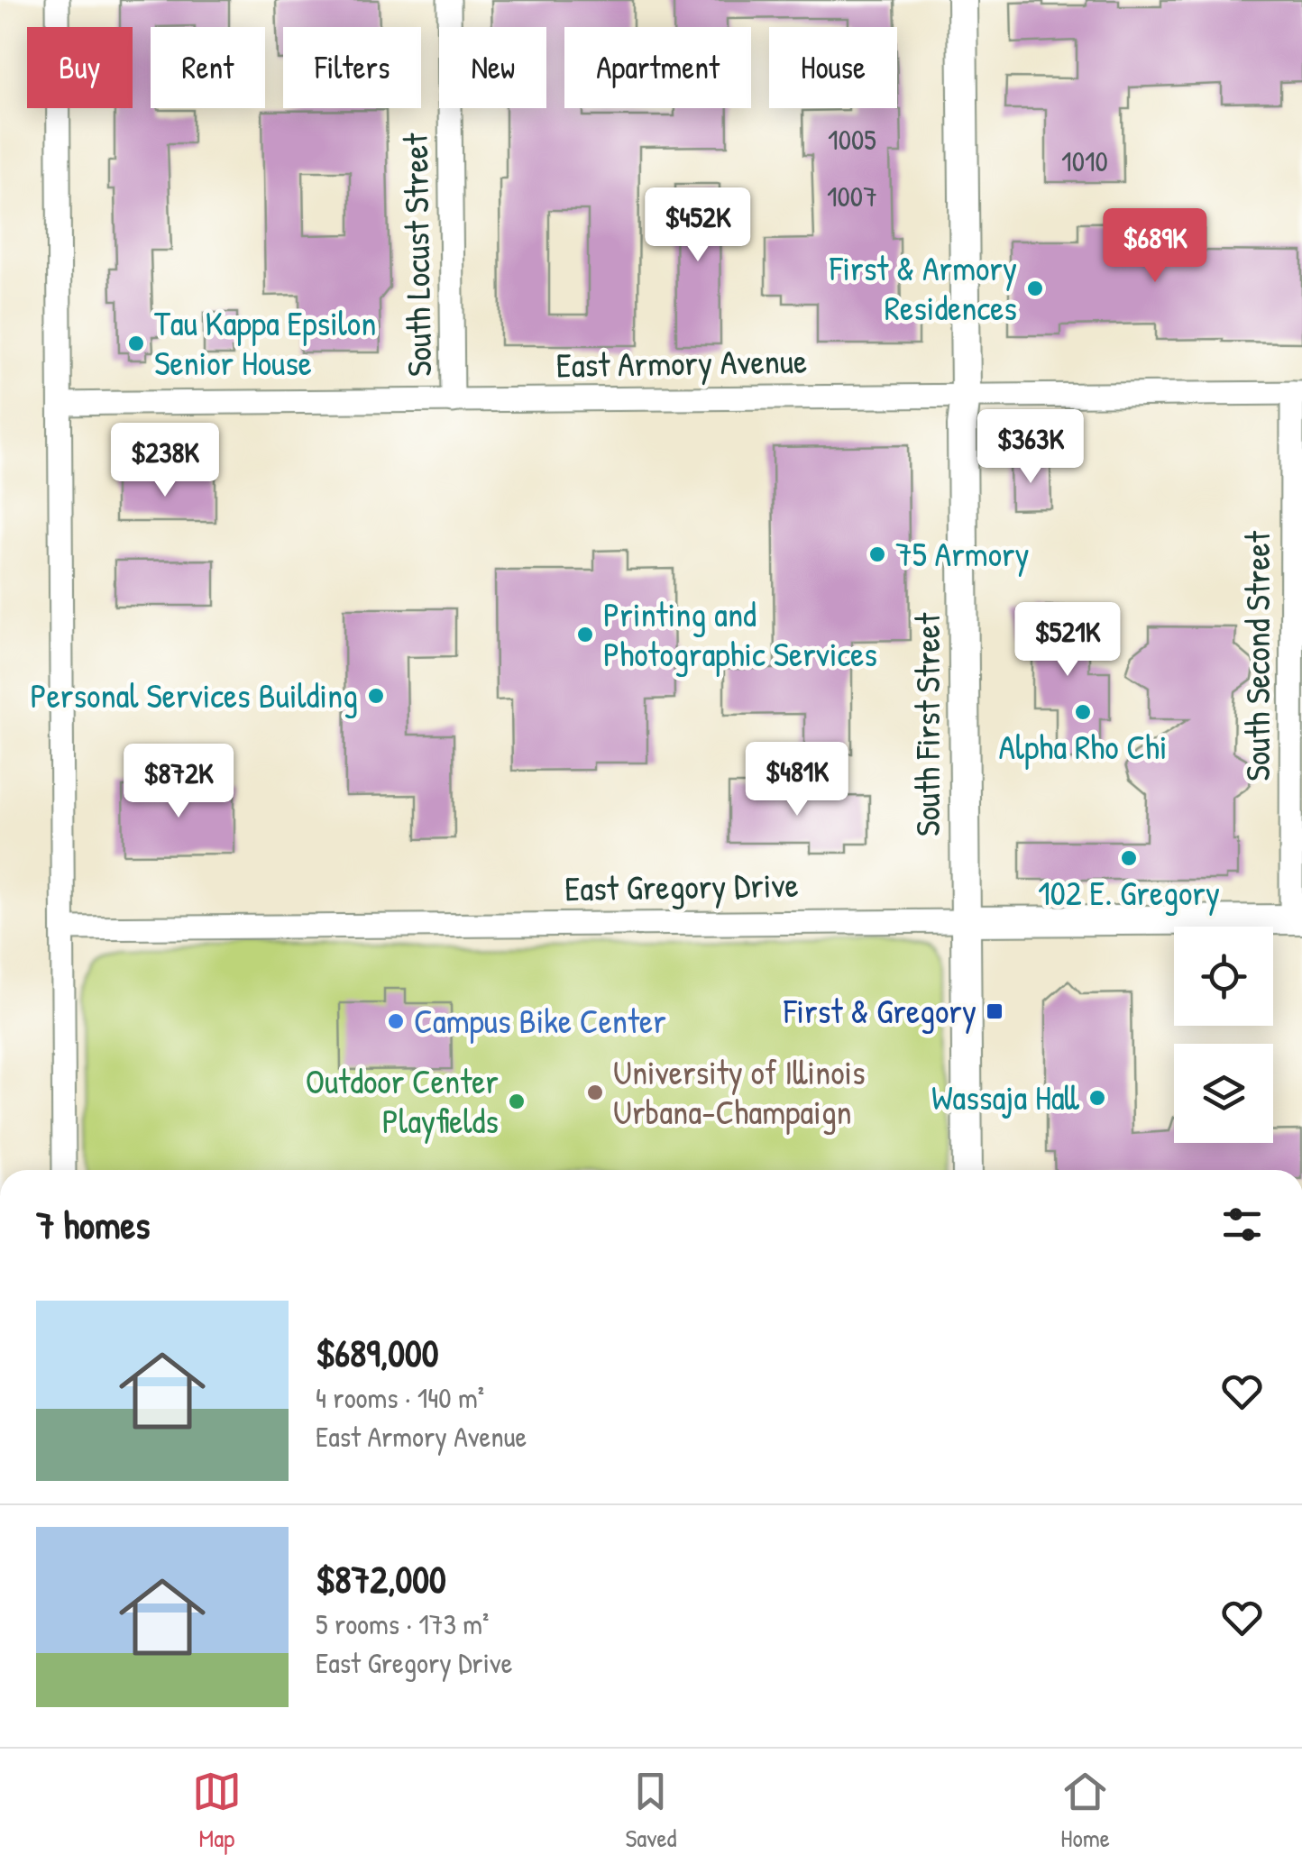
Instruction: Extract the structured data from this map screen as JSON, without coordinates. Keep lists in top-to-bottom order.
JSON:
{
  "streets": {
    "street": [
      "South Locust Street",
      "East Armory Avenue",
      "South Second Street",
      "South First Street",
      "East Gregory Drive"
    ]
  },
  "crossings": [
    ["South Locust Street", "East Armory Avenue"],
    ["East Armory Avenue", "South Second Street"],
    ["East Armory Avenue", "South First Street"],
    ["South Second Street", "East Gregory Drive"],
    ["South First Street", "East Gregory Drive"]
  ],
  "places": {
    "other": [
      "First & Armory Residences",
      "Tau Kappa Epsilon Senior House",
      "75 Armory",
      "Printing and Photographic Services",
      "Personal Services Building",
      "Alpha Rho Chi",
      "102 E. Gregory",
      "Campus Bike Center",
      "University of Illinois Urbana-Champaign",
      "Wassaja Hall",
      "Outdoor Center Playfields"
    ],
    "transit": ["First & Gregory"]
  },
  "house_numbers": ["1005", "1010", "1007"],
  "page": {
    "chip": [
      "Buy",
      "Rent",
      "Filters",
      "New",
      "Apartment",
      "House"
    ],
    "price": [
      "$452K",
      "$689K",
      "$363K",
      "$238K",
      "$521K",
      "$481K",
      "$872K"
    ],
    "heading": "7 homes",
    "list": [
      {
        "name": "$689,000",
        "note": "4 rooms · 140 m² · East Armory Avenue"
      },
      {
        "name": "$872,000",
        "note": "5 rooms · 173 m² · East Gregory Drive"
      }
    ],
    "tabs": ["Map", "Saved", "Home"]
  }
}
